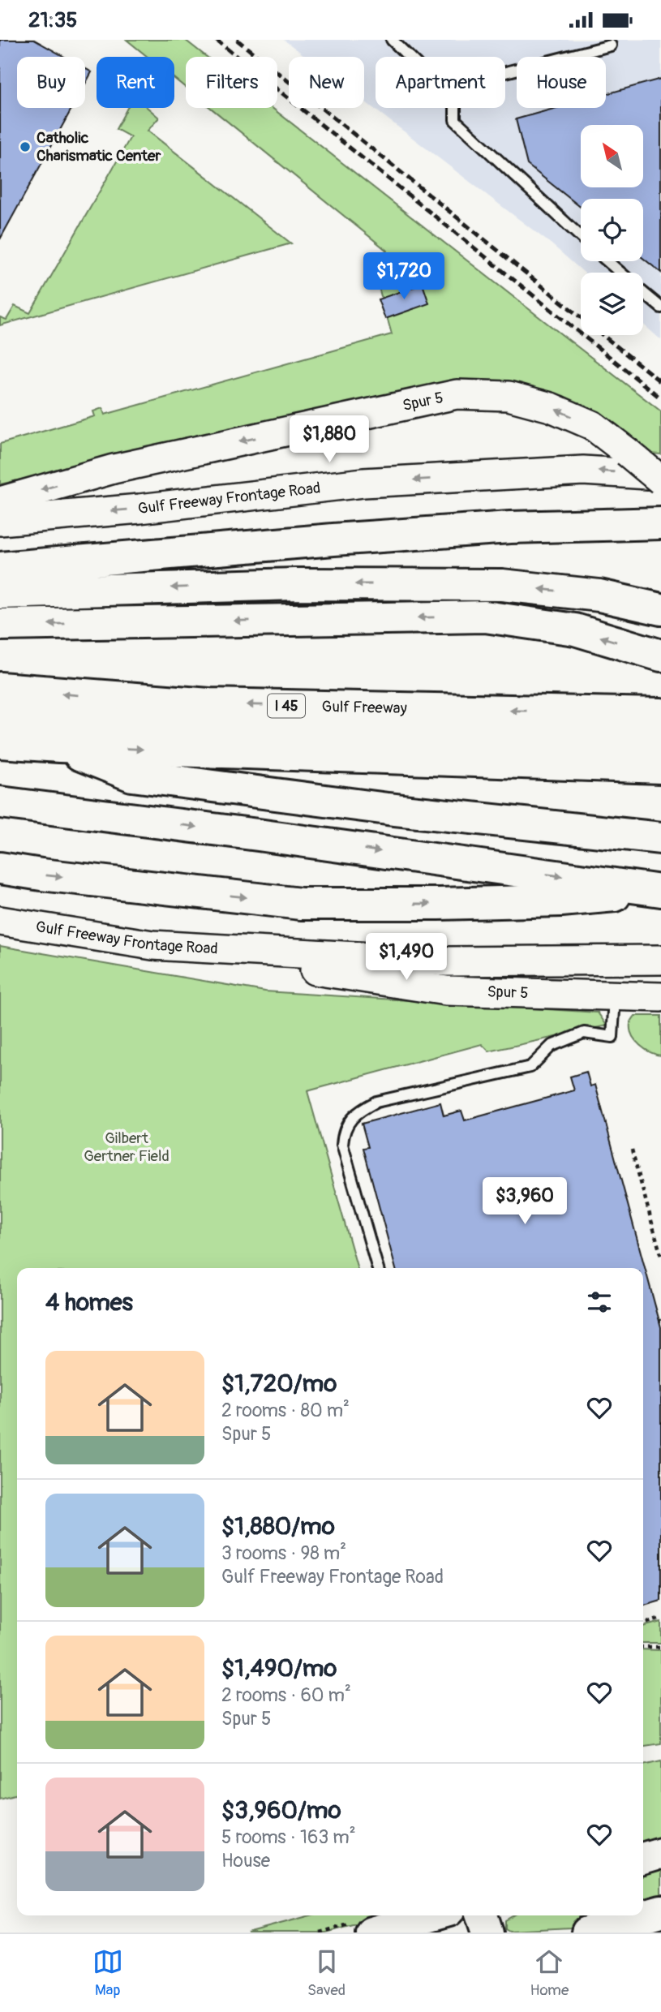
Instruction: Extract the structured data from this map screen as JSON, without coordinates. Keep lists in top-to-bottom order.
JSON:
{
  "streets": {
    "main road": [
      "Spur 5",
      "Gulf Freeway Frontage Road",
      "I 45",
      "Gulf Freeway"
    ]
  },
  "crossings": [
    ["Spur 5", "Gulf Freeway Frontage Road"]
  ],
  "parks": ["Gilbert Gertner Field"],
  "places": ["Catholic Charismatic Center"],
  "north": "top left",
  "page": {
    "status": "21:35",
    "chip": [
      "Buy",
      "Rent",
      "Filters",
      "New",
      "Apartment",
      "House"
    ],
    "price": [
      "$1,720",
      "$1,880",
      "$1,490",
      "$3,960"
    ],
    "heading": "4 homes",
    "list": [
      {
        "name": "$1,720/mo",
        "note": "2 rooms · 80 m² · Spur 5"
      },
      {
        "name": "$1,880/mo",
        "note": "3 rooms · 98 m² · Gulf Freeway Frontage Road"
      },
      {
        "name": "$1,490/mo",
        "note": "2 rooms · 60 m² · Spur 5"
      },
      {
        "name": "$3,960/mo",
        "note": "5 rooms · 163 m² · House"
      }
    ],
    "tabs": ["Map", "Saved", "Home"]
  }
}
